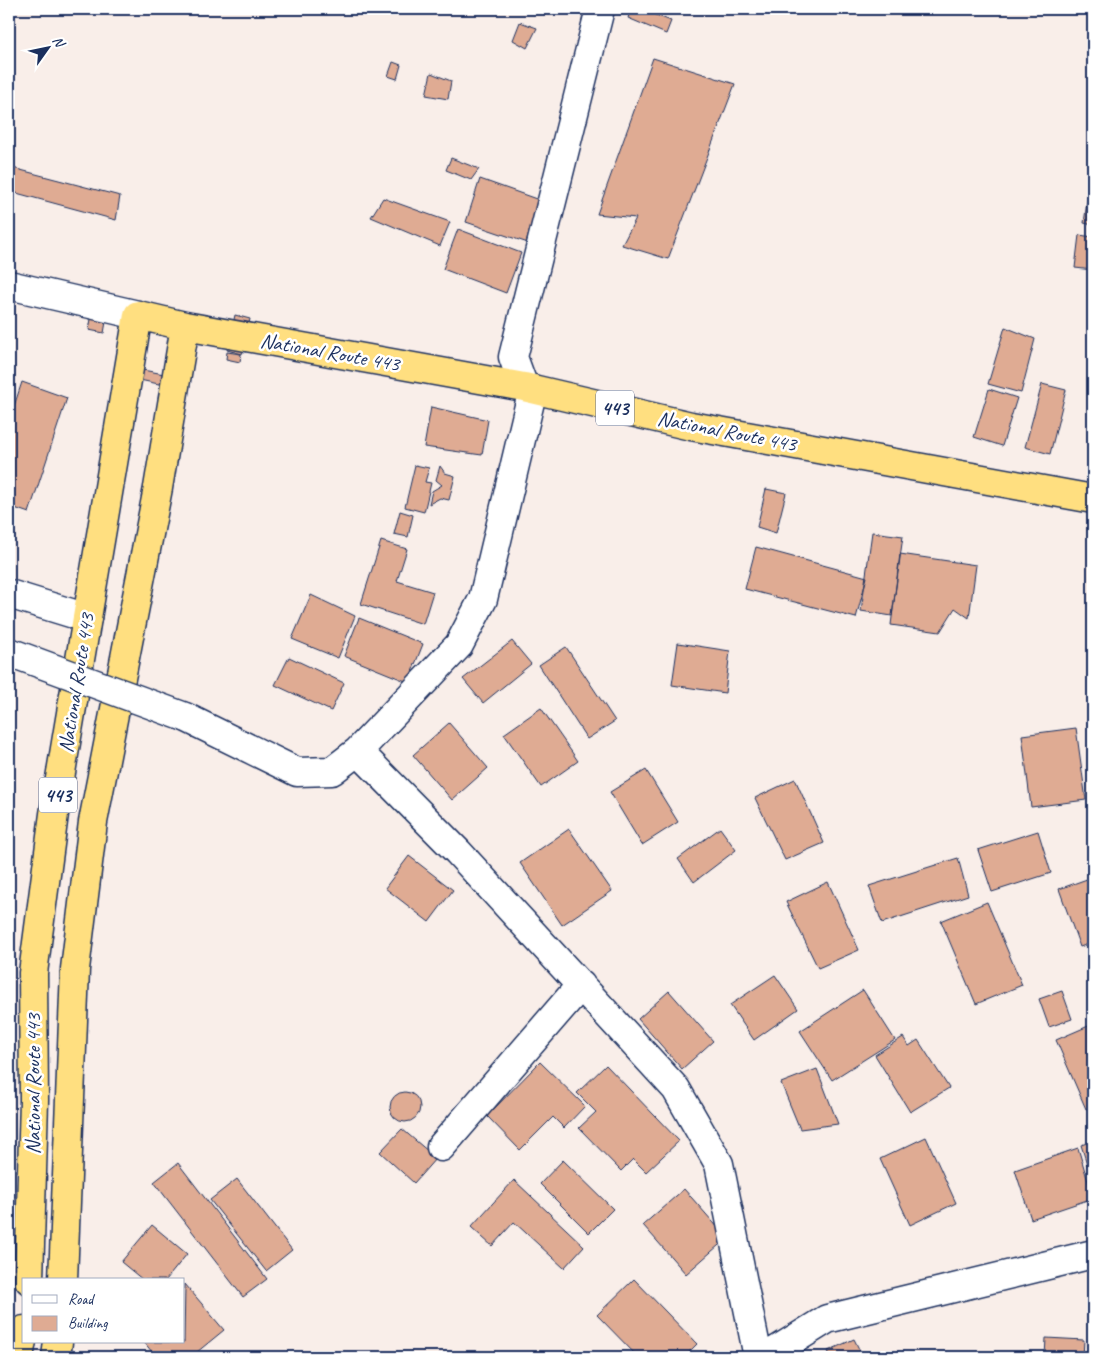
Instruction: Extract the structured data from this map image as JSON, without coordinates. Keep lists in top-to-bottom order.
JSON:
{
  "streets": {
    "highway": ["National Route 443", "443"]
  },
  "legend": ["Road", "Building"],
  "north": "top right"
}
